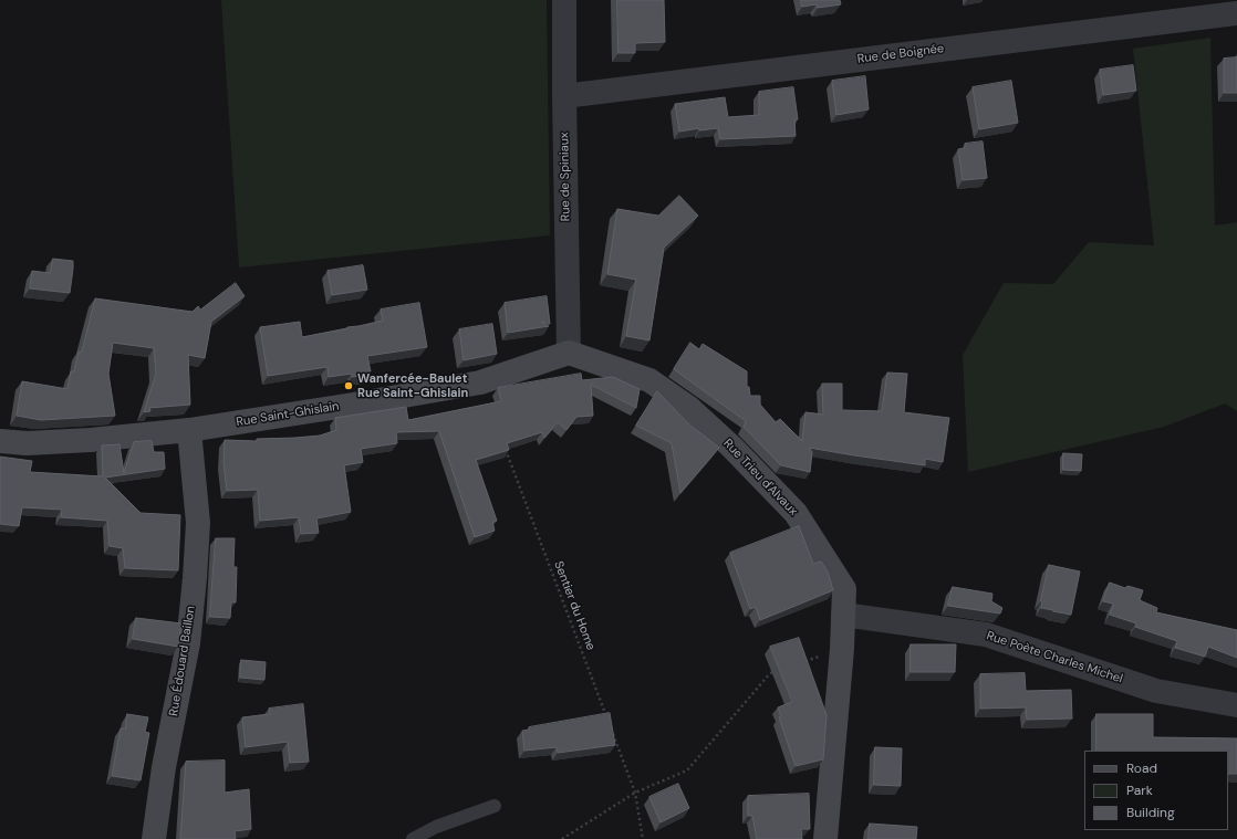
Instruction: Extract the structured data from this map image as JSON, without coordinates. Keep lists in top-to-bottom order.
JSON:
{
  "streets": {
    "main road": ["Rue Saint-Ghislain", "Rue Trieu d'Alvaux", "Rue Édouard Baillon"],
    "street": ["Rue de Boignée", "Rue de Spiniaux", "Rue Poète Charles Michel"],
    "path": ["Sentier du Home"]
  },
  "crossings": [
    ["Rue de Boignée", "Rue de Spiniaux"],
    ["Rue de Spiniaux", "Rue Saint-Ghislain"],
    ["Rue de Spiniaux", "Rue Trieu d'Alvaux"],
    ["Rue Saint-Ghislain", "Rue Trieu d'Alvaux"],
    ["Rue Saint-Ghislain", "Rue Édouard Baillon"],
    ["Rue Trieu d'Alvaux", "Rue Poète Charles Michel"]
  ],
  "places": ["Wanfercée-Baulet Rue Saint-Ghislain"],
  "legend": ["Road", "Park", "Building"]
}
